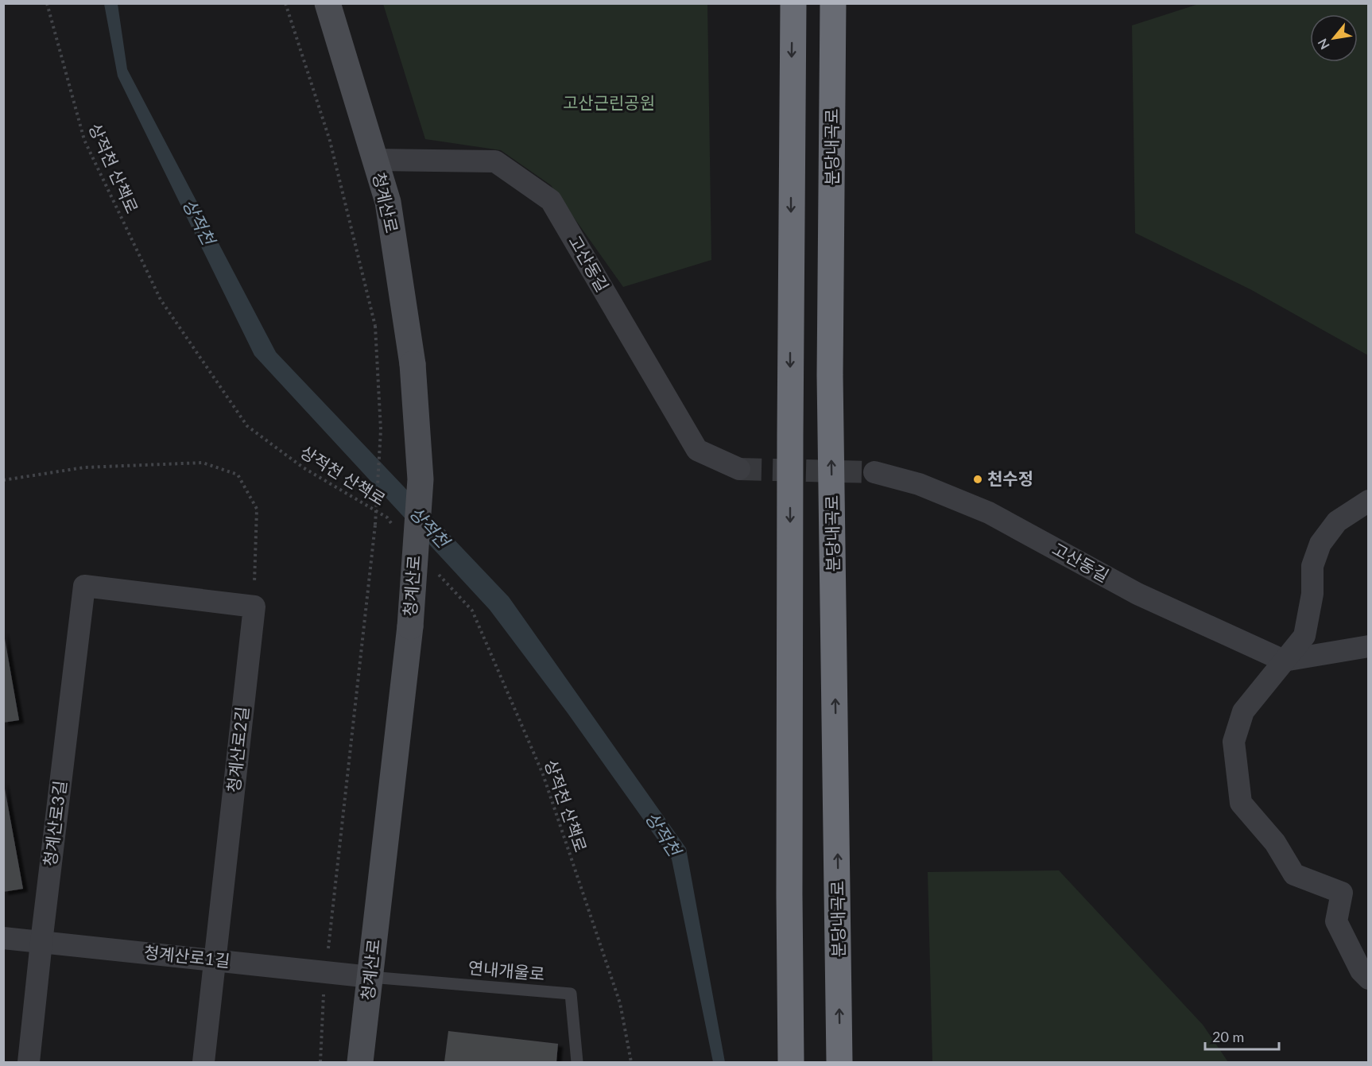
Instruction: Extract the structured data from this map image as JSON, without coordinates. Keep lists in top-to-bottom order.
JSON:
{
  "streets": {
    "highway": ["분당내곡로"],
    "main road": ["청계산로"],
    "street": [
      "고산동길",
      "청계산로2길",
      "청계산로3길",
      "청계산로1길"
    ],
    "lane": ["연내개울로"],
    "path": ["상적천 산책로"]
  },
  "crossings": [
    ["청계산로", "고산동길"],
    ["청계산로", "청계산로1길"],
    ["청계산로", "연내개울로"],
    ["청계산로2길", "청계산로3길"],
    ["청계산로2길", "청계산로1길"],
    ["청계산로3길", "청계산로1길"],
    ["청계산로1길", "연내개울로"]
  ],
  "water": ["상적천"],
  "parks": ["고산근린공원"],
  "places": ["천수정"],
  "scale_bar": "20 m",
  "north": "bottom left"
}
